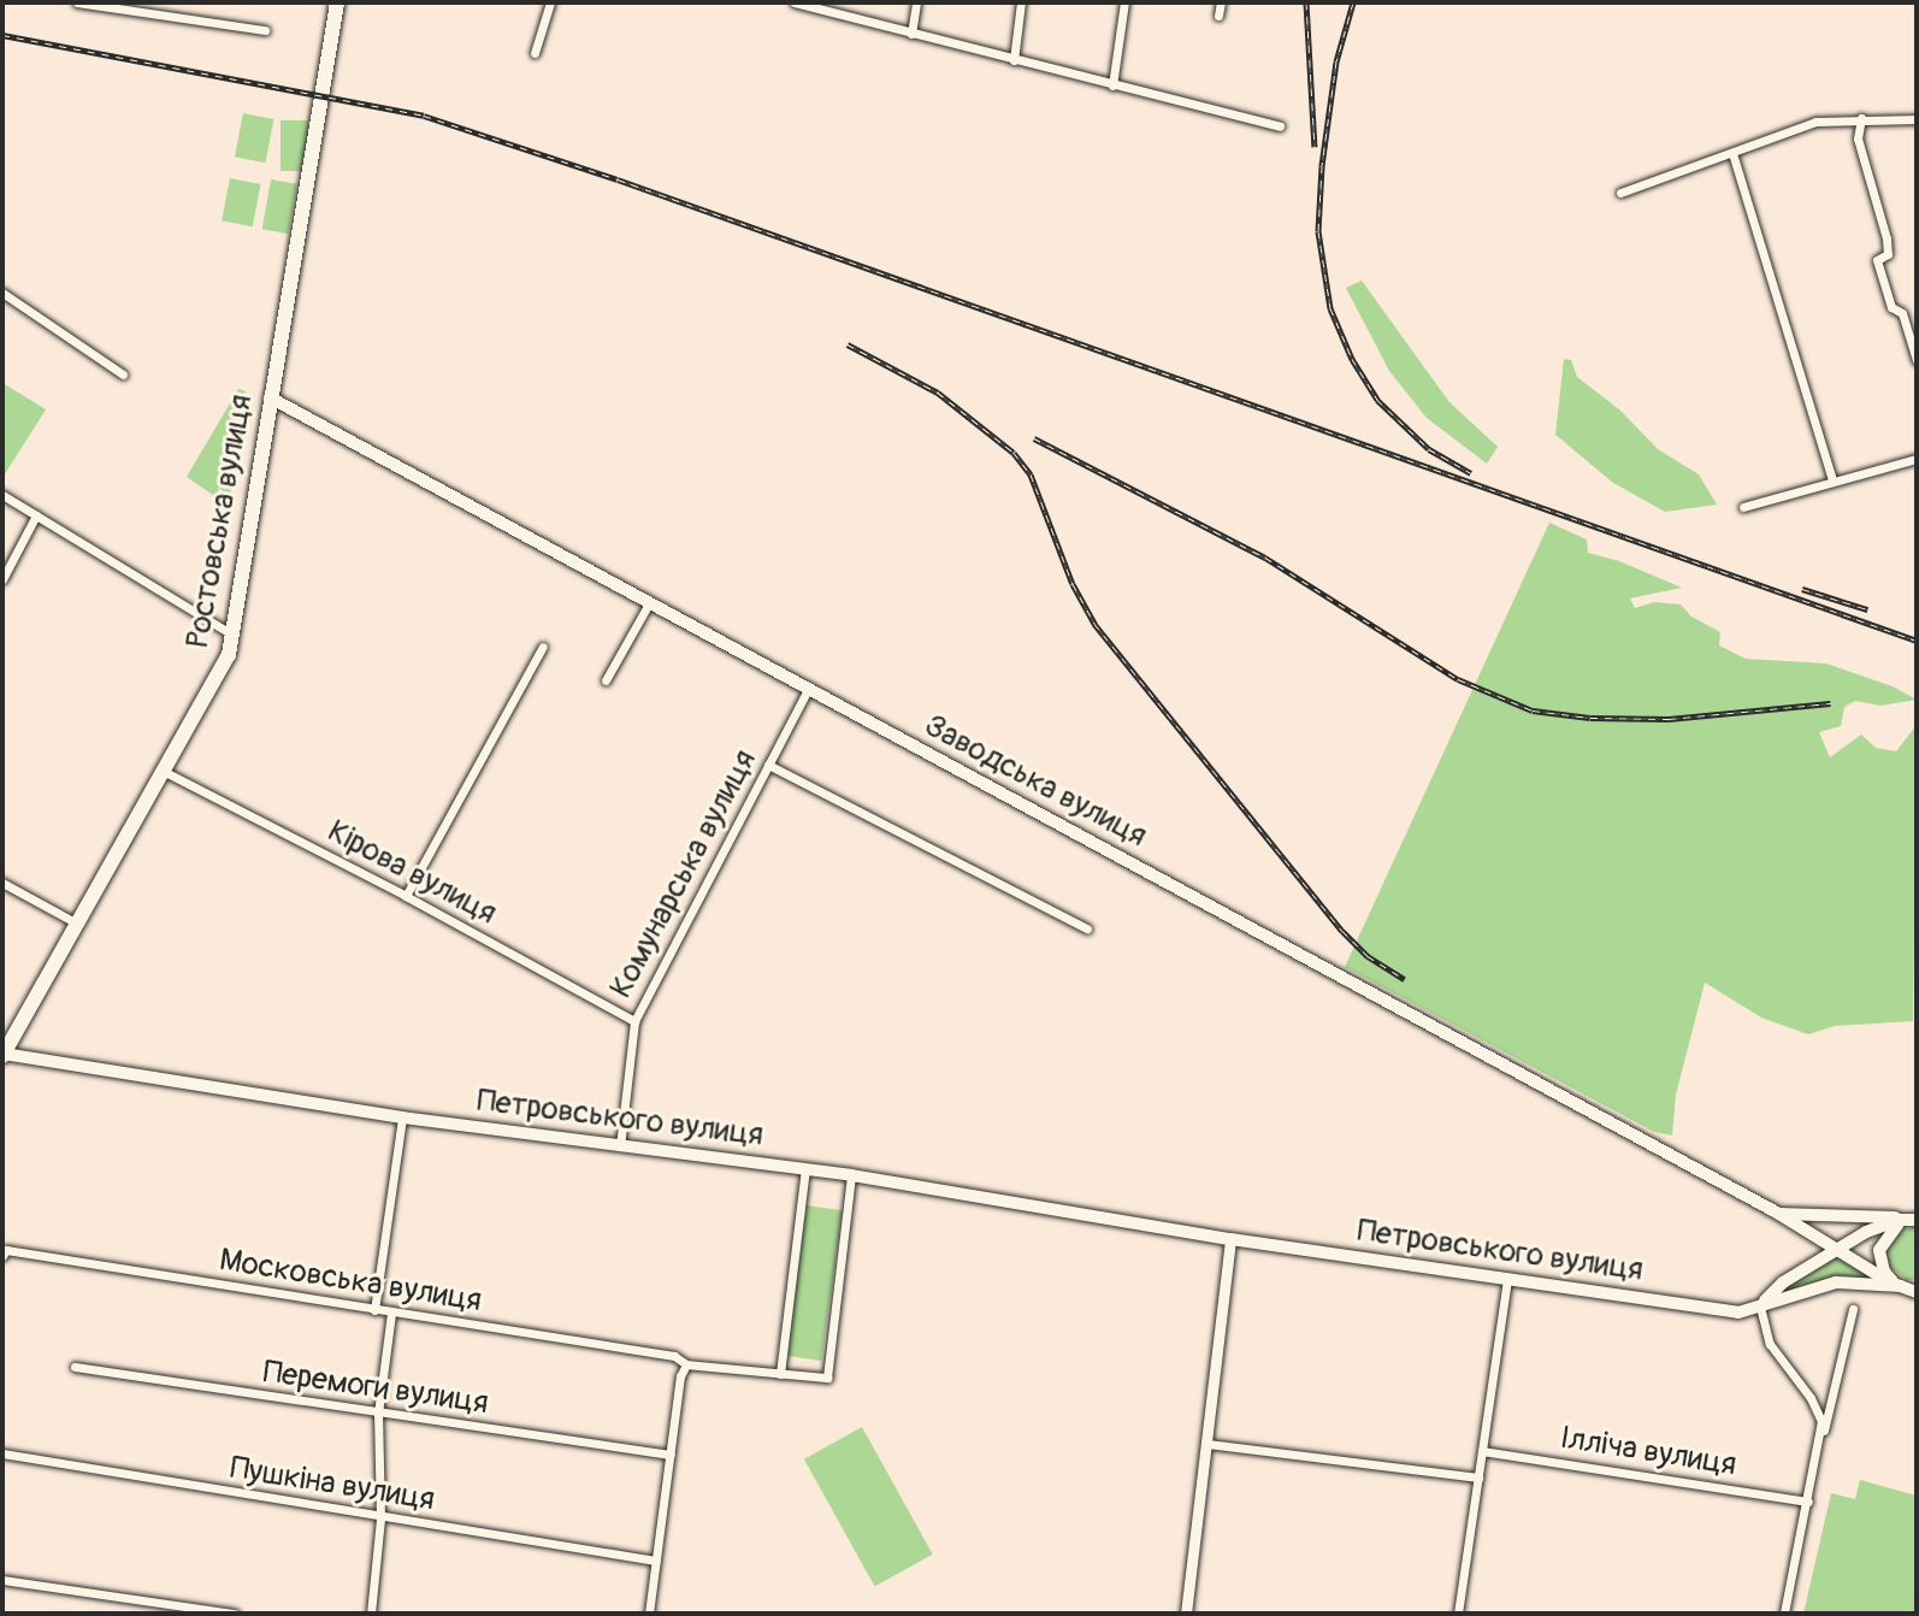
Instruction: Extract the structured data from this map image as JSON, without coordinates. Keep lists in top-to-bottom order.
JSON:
{
  "streets": {
    "highway": ["Ростовська вулиця"],
    "main road": ["Заводська вулиця", "Петровського вулиця"],
    "street": [
      "Кірова вулиця",
      "Комунарська вулиця",
      "Московська вулиця",
      "Перемоги вулиця",
      "Ілліча вулиця",
      "Пушкіна вулиця"
    ]
  },
  "crossings": [
    ["Ростовська вулиця", "Заводська вулиця"],
    ["Ростовська вулиця", "Кірова вулиця"],
    ["Ростовська вулиця", "Петровського вулиця"],
    ["Заводська вулиця", "Комунарська вулиця"],
    ["Заводська вулиця", "Петровського вулиця"],
    ["Кірова вулиця", "Комунарська вулиця"],
    ["Комунарська вулиця", "Петровського вулиця"],
    ["Петровського вулиця", "Московська вулиця"]
  ]
}
